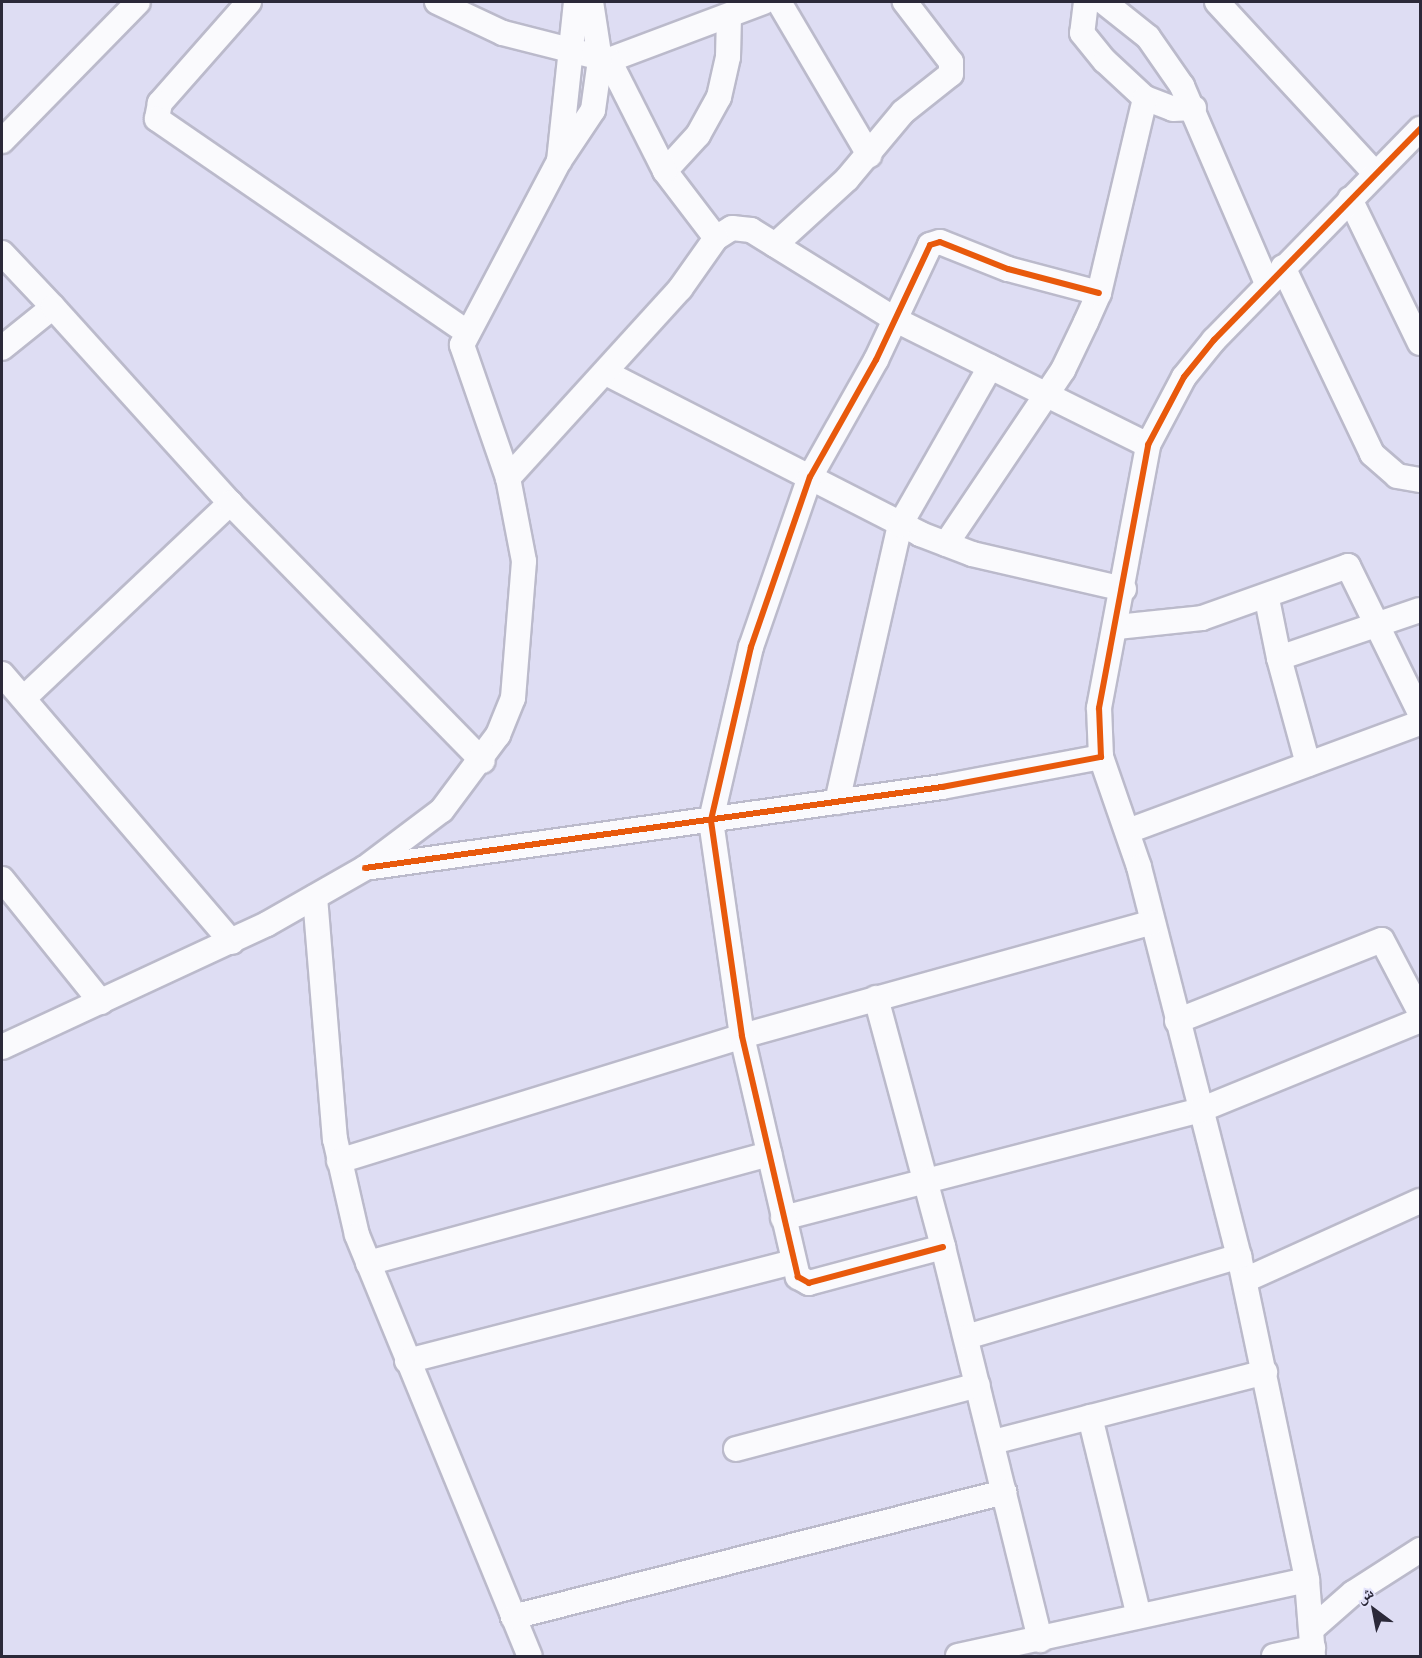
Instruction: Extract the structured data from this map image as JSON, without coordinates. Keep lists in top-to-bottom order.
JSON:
{
  "north": "top left"
}
